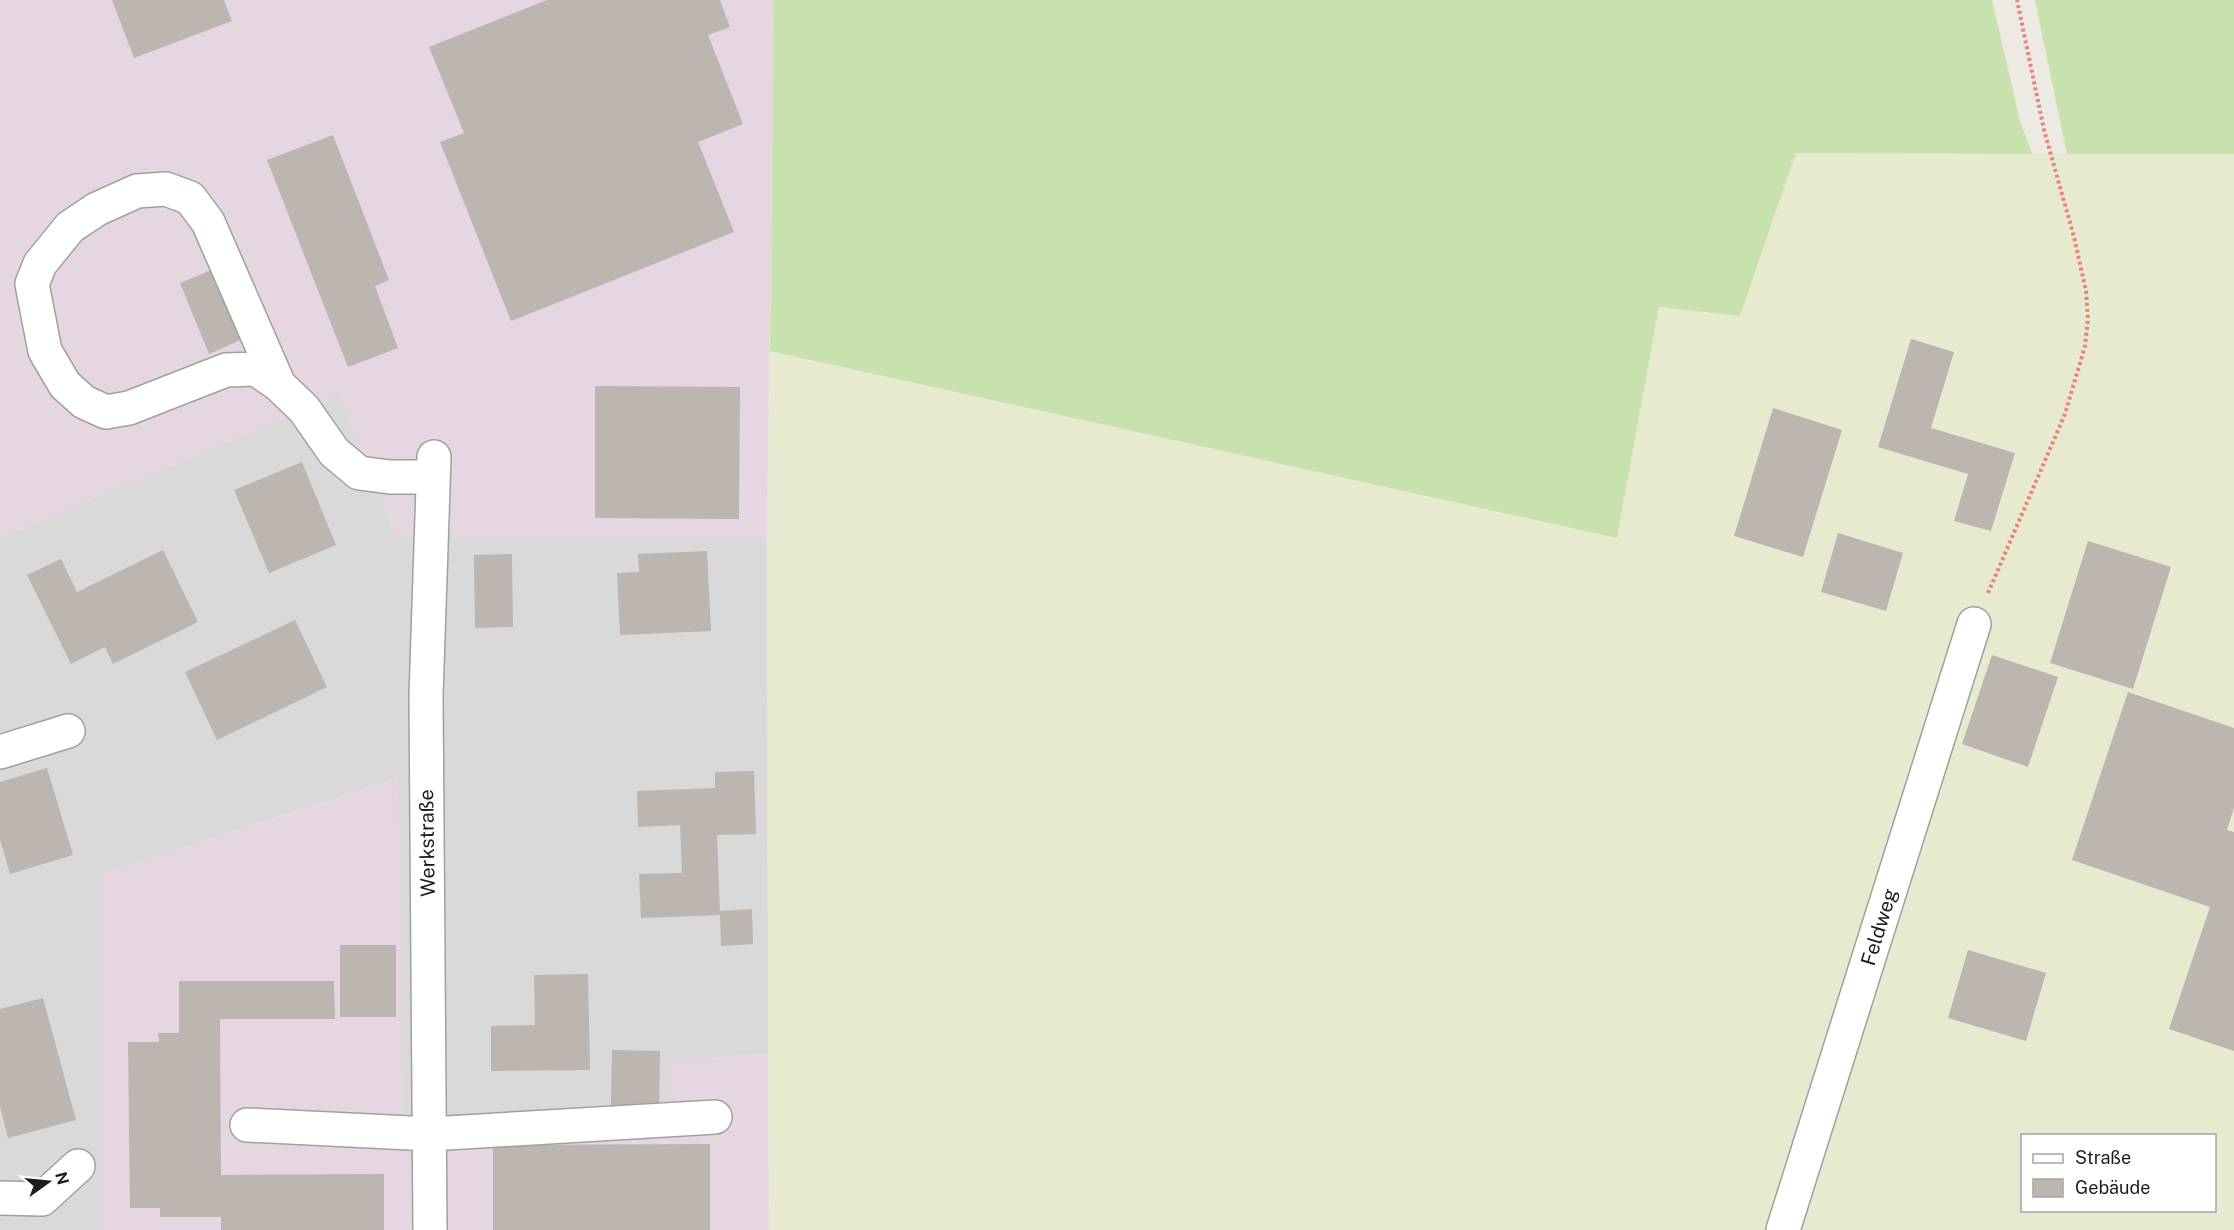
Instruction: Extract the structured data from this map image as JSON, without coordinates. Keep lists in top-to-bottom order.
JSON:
{
  "streets": {
    "street": ["Werkstraße", "Feldweg"]
  },
  "legend": ["Straße", "Gebäude"],
  "north": "right"
}
